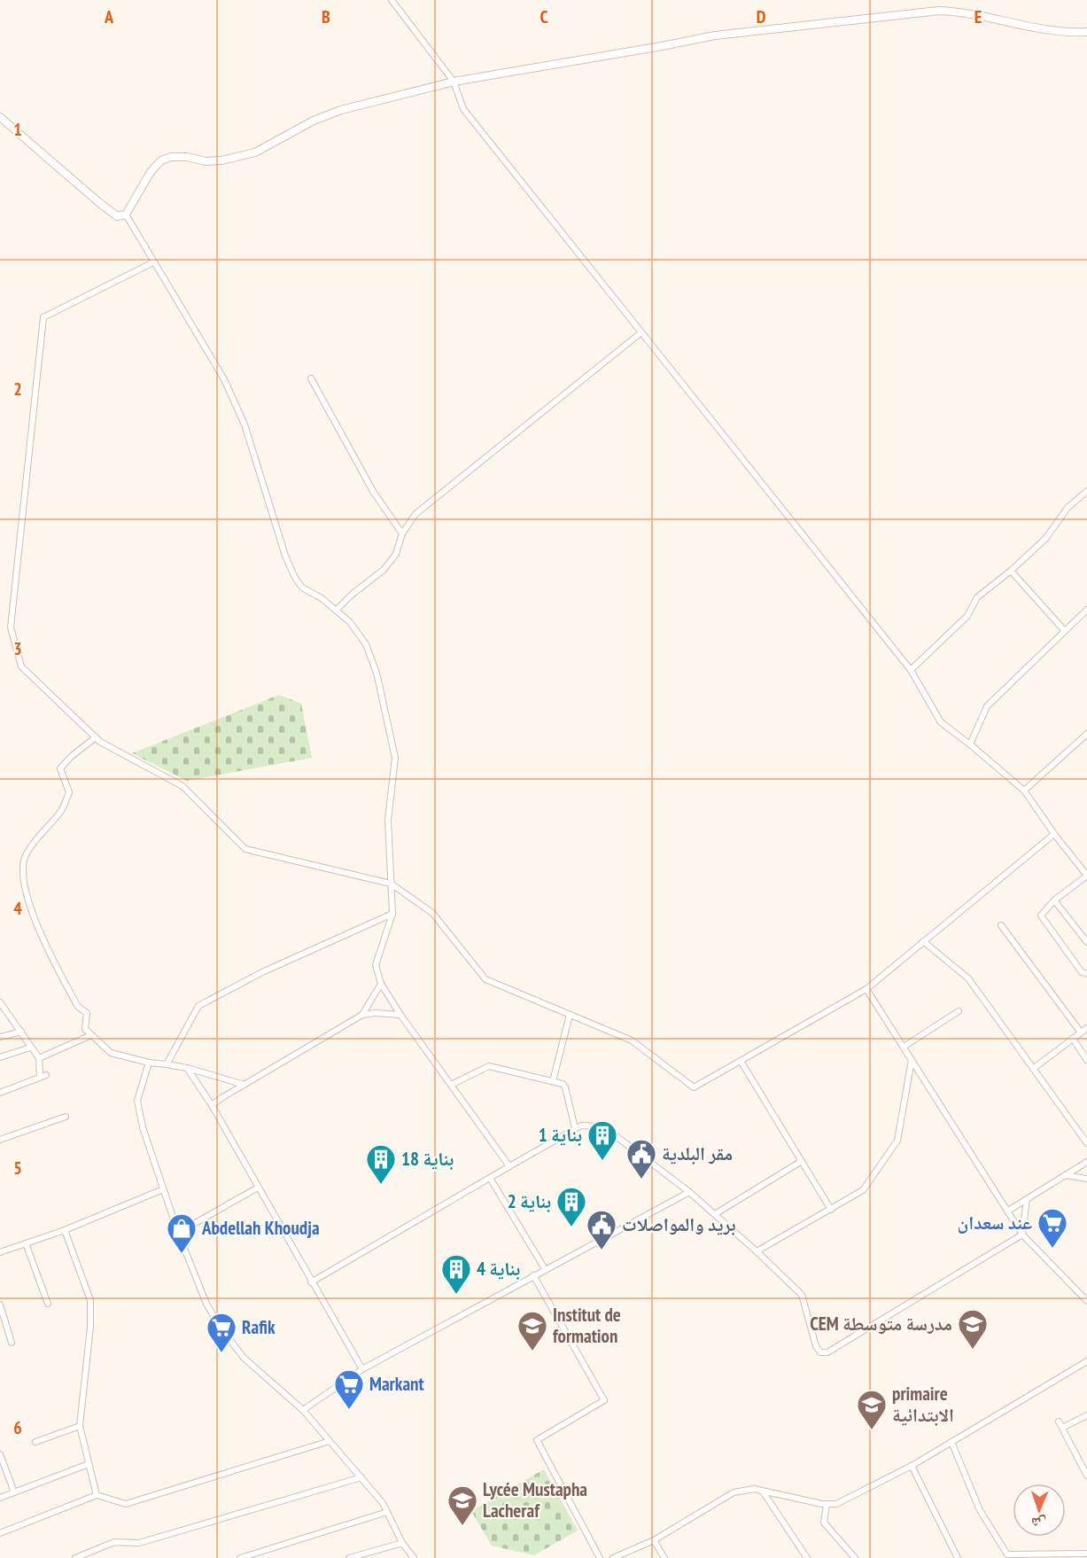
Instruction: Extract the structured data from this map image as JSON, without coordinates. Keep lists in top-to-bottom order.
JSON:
{
  "places": {
    "building": [
      "بناية 1",
      "بناية 18",
      "بناية 2",
      "بناية 4"
    ],
    "public building": ["مقر البلدية", "بريد والمواصلات"],
    "supermarket": ["عند سعدان", "Rafik", "Markant"],
    "shop": ["Abdellah Khoudja"],
    "school or university": [
      "CEM مدرسة متوسطة",
      "Institut de formation",
      "primaire الابتدائية",
      "Lycée Mustapha Lacheraf"
    ]
  },
  "north": "bottom",
  "grid": {
    "columns": [
      "A",
      "B",
      "C",
      "D",
      "E"
    ],
    "rows": [
      "1",
      "2",
      "3",
      "4",
      "5",
      "6"
    ]
  }
}
